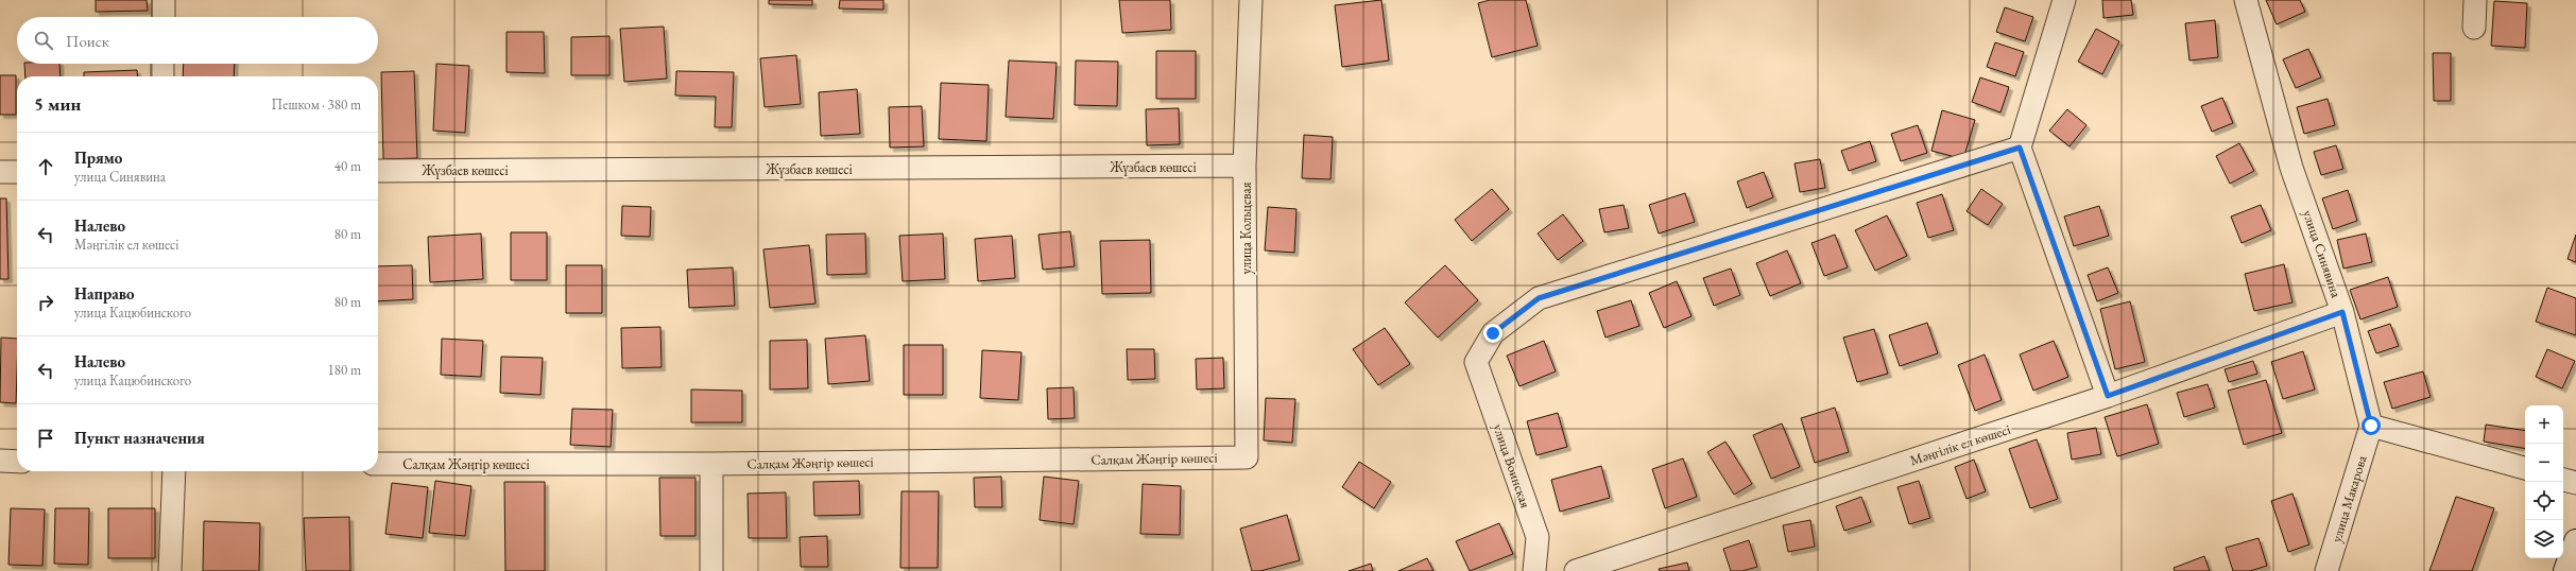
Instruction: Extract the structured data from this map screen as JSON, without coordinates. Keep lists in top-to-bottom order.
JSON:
{
  "streets": {
    "street": [
      "Жүзбаев көшесі",
      "улица Кольцевая",
      "улица Синявина",
      "Мәңгілік ел көшесі",
      "Салқам Жәңгір көшесі",
      "улица Воинская",
      "улица Макарова"
    ]
  },
  "crossings": [
    ["Жүзбаев көшесі", "улица Кольцевая"],
    ["улица Кольцевая", "Салқам Жәңгір көшесі"],
    ["улица Синявина", "Мәңгілік ел көшесі"],
    ["улица Синявина", "улица Макарова"]
  ],
  "page": {
    "search": "Поиск",
    "heading": ["5 мин", "Пешком · 380 m"],
    "list": [
      ["Прямо", "улица Синявина", "40 m"],
      ["Налево", "Мәңгілік ел көшесі", "80 m"],
      ["Направо", "улица Кацюбинского", "80 m"],
      ["Налево", "улица Кацюбинского", "180 m"],
      "Пункт назначения"
    ],
    "map_buttons": ["+", "−"]
  }
}
